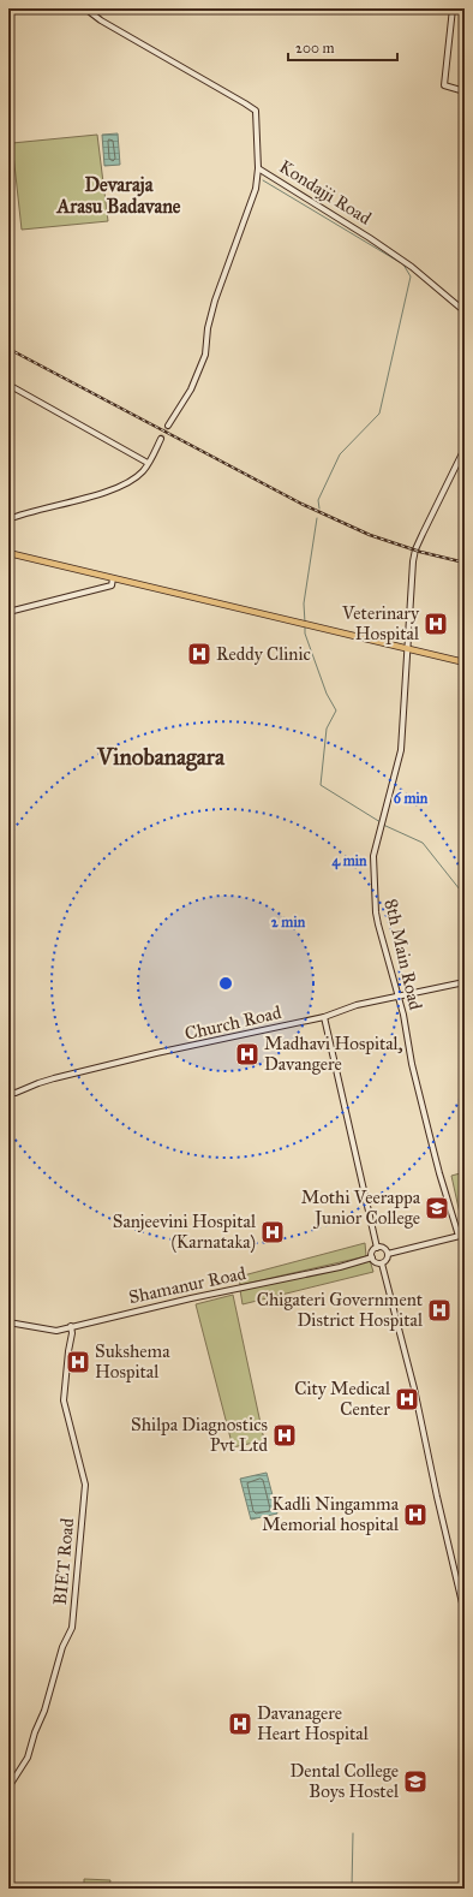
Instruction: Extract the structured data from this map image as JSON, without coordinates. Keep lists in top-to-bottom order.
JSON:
{
  "streets": {
    "street": [
      "Kondajji Road",
      "8th Main Road",
      "Church Road",
      "Shamanur Road",
      "BIET Road"
    ]
  },
  "crossings": [
    ["8th Main Road", "Church Road"],
    ["Shamanur Road", "BIET Road"]
  ],
  "districts": ["Devaraja Arasu Badavane", "Vinobanagara"],
  "places": {
    "hospital": [
      "Veterinary Hospital",
      "Reddy Clinic",
      "Madhavi Hospital, Davangere",
      "Sanjeevini Hospital (Karnataka)",
      "Chigateri Government District Hospital",
      "Sukshema Hospital",
      "City Medical Center",
      "Shilpa Diagnostics Pvt Ltd",
      "Kadli Ningamma Memorial hospital",
      "Davanagere Heart Hospital"
    ],
    "school or university": ["Mothi Veerappa Junior College", "Dental College Boys Hostel"]
  },
  "scale_bar": "200 m",
  "rings": ["6 min", "4 min", "2 min"]
}
